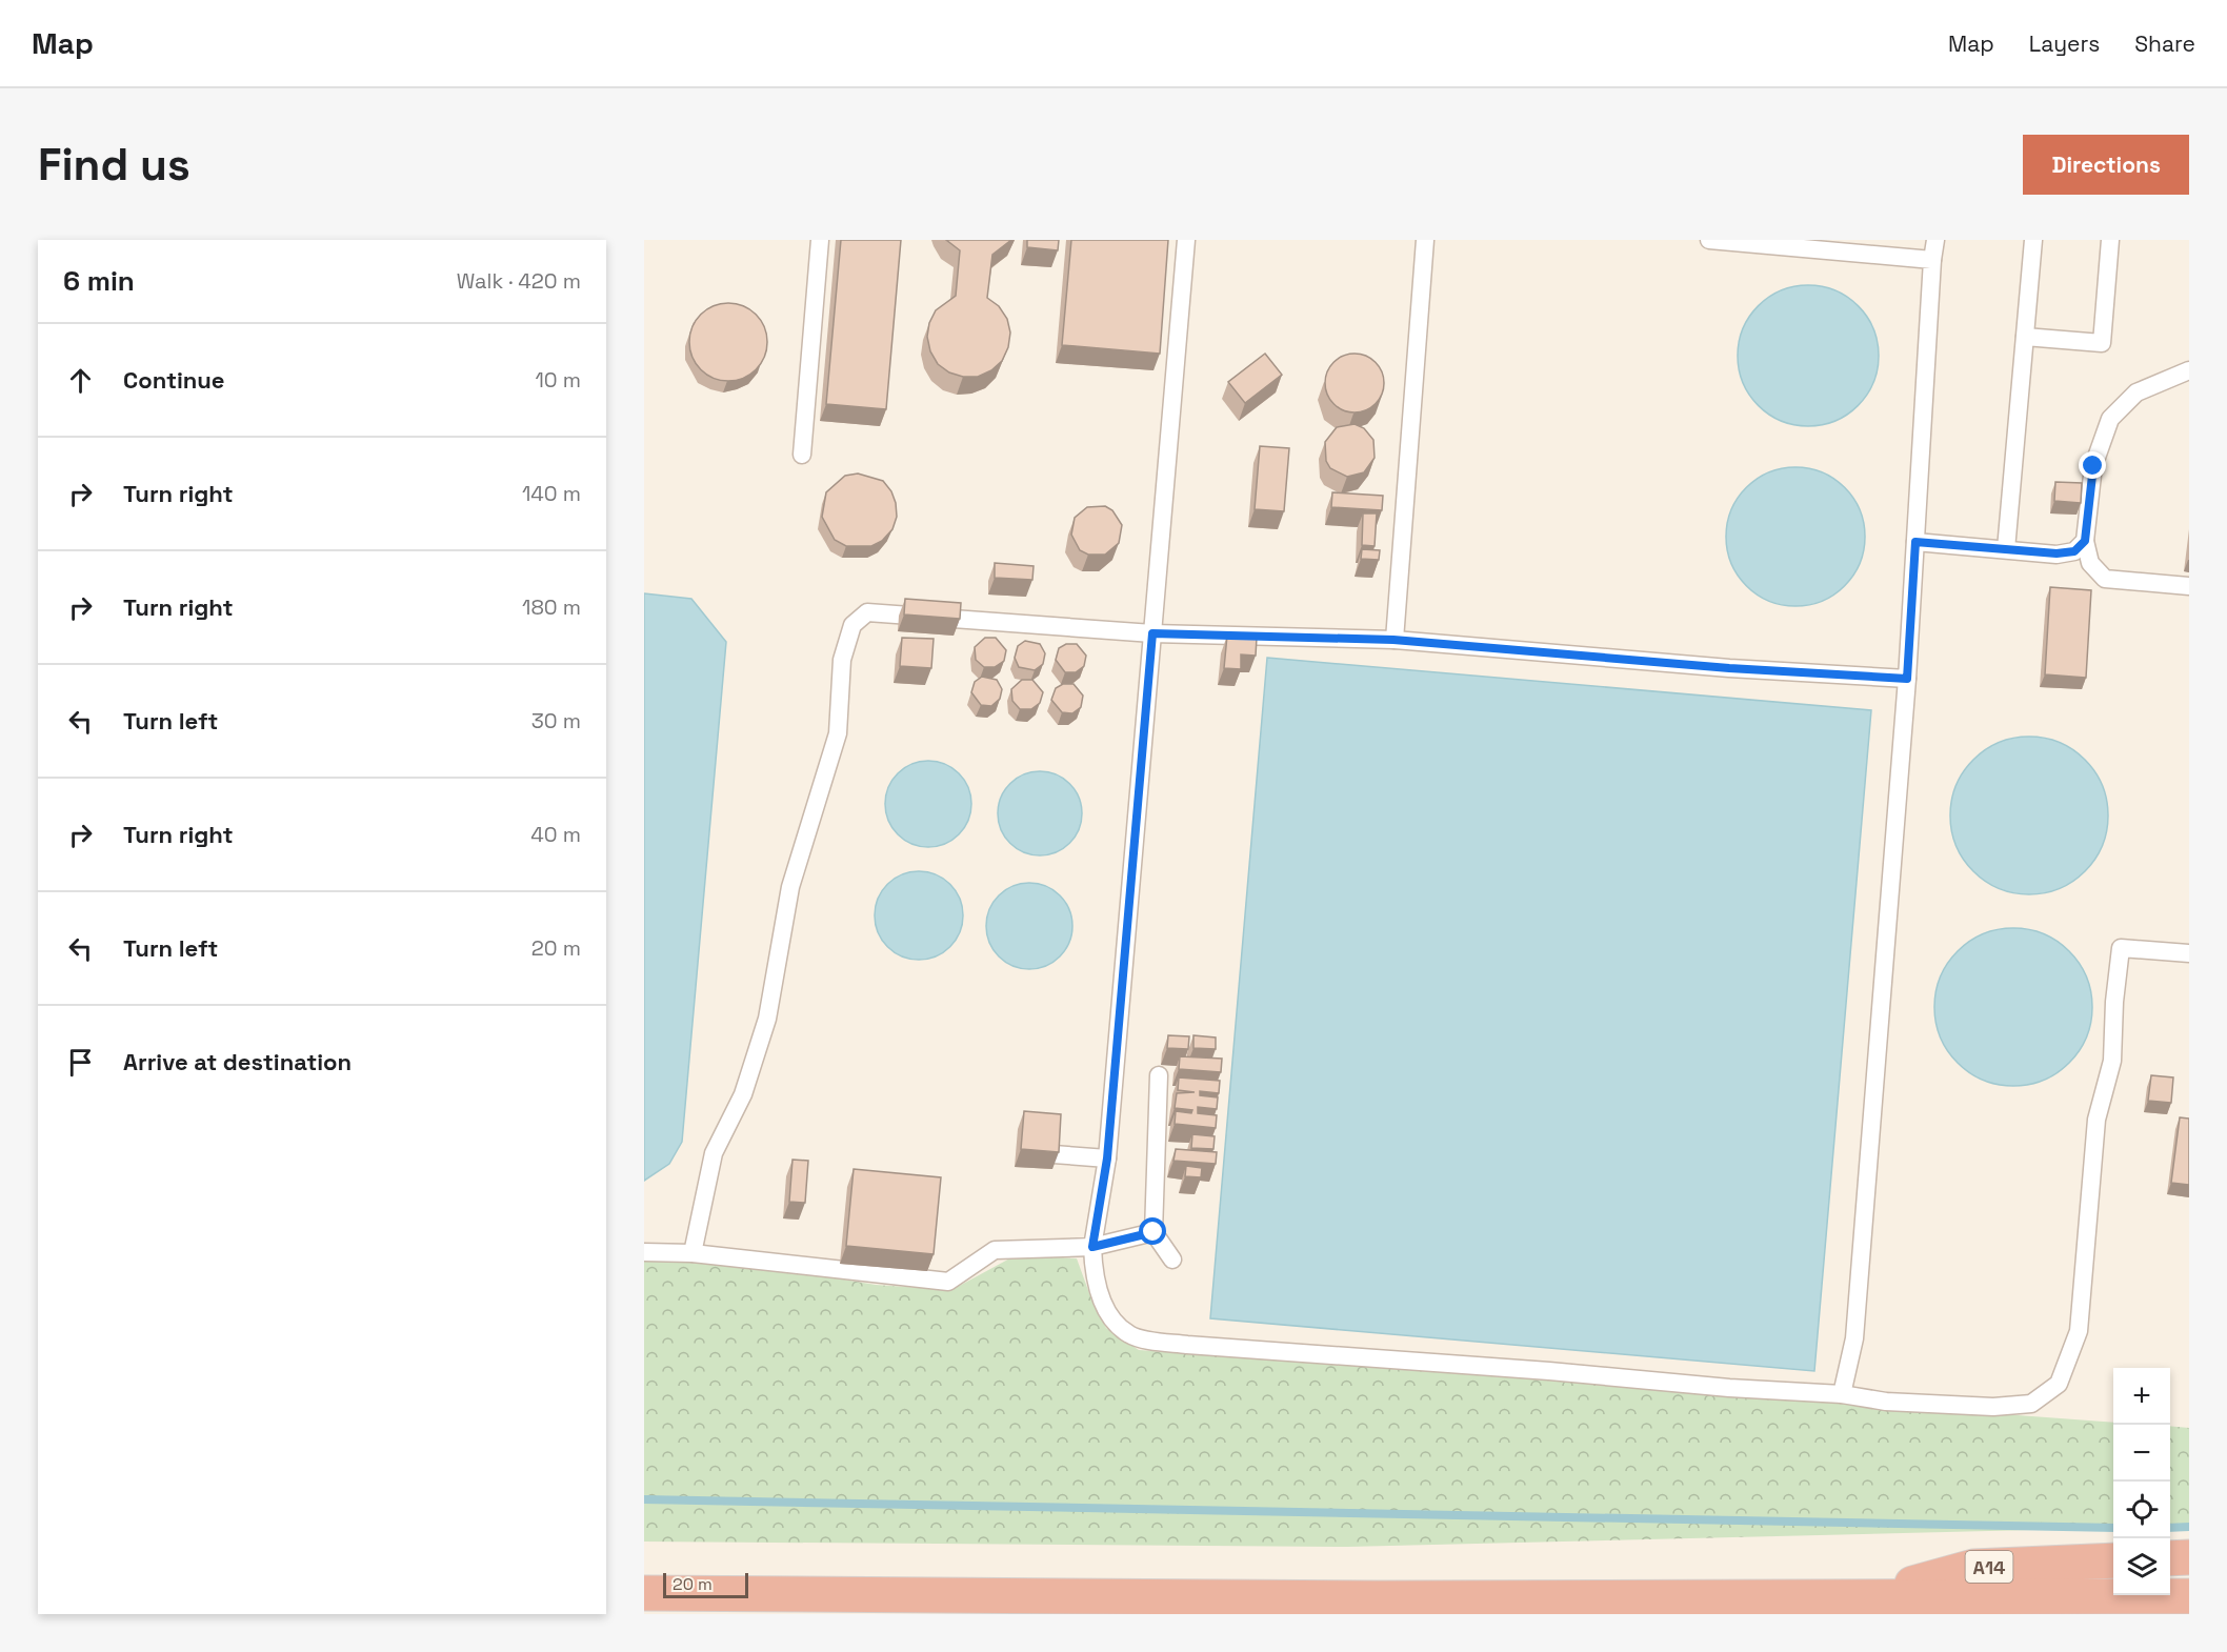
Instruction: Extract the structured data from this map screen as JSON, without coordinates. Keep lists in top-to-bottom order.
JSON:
{
  "streets": {
    "highway": ["A14"]
  },
  "scale_bar": "20 m",
  "page": {
    "header": "Map",
    "nav": ["Map", "Layers", "Share"],
    "buttons": "Directions",
    "title": "Find us",
    "heading": ["6 min", "Walk · 420 m"],
    "list": [
      ["Continue", "10 m"],
      ["Turn right", "140 m"],
      ["Turn right", "180 m"],
      ["Turn left", "30 m"],
      ["Turn right", "40 m"],
      ["Turn left", "20 m"],
      "Arrive at destination"
    ],
    "map_buttons": ["+", "−"],
    "scale": "20 m"
  }
}
